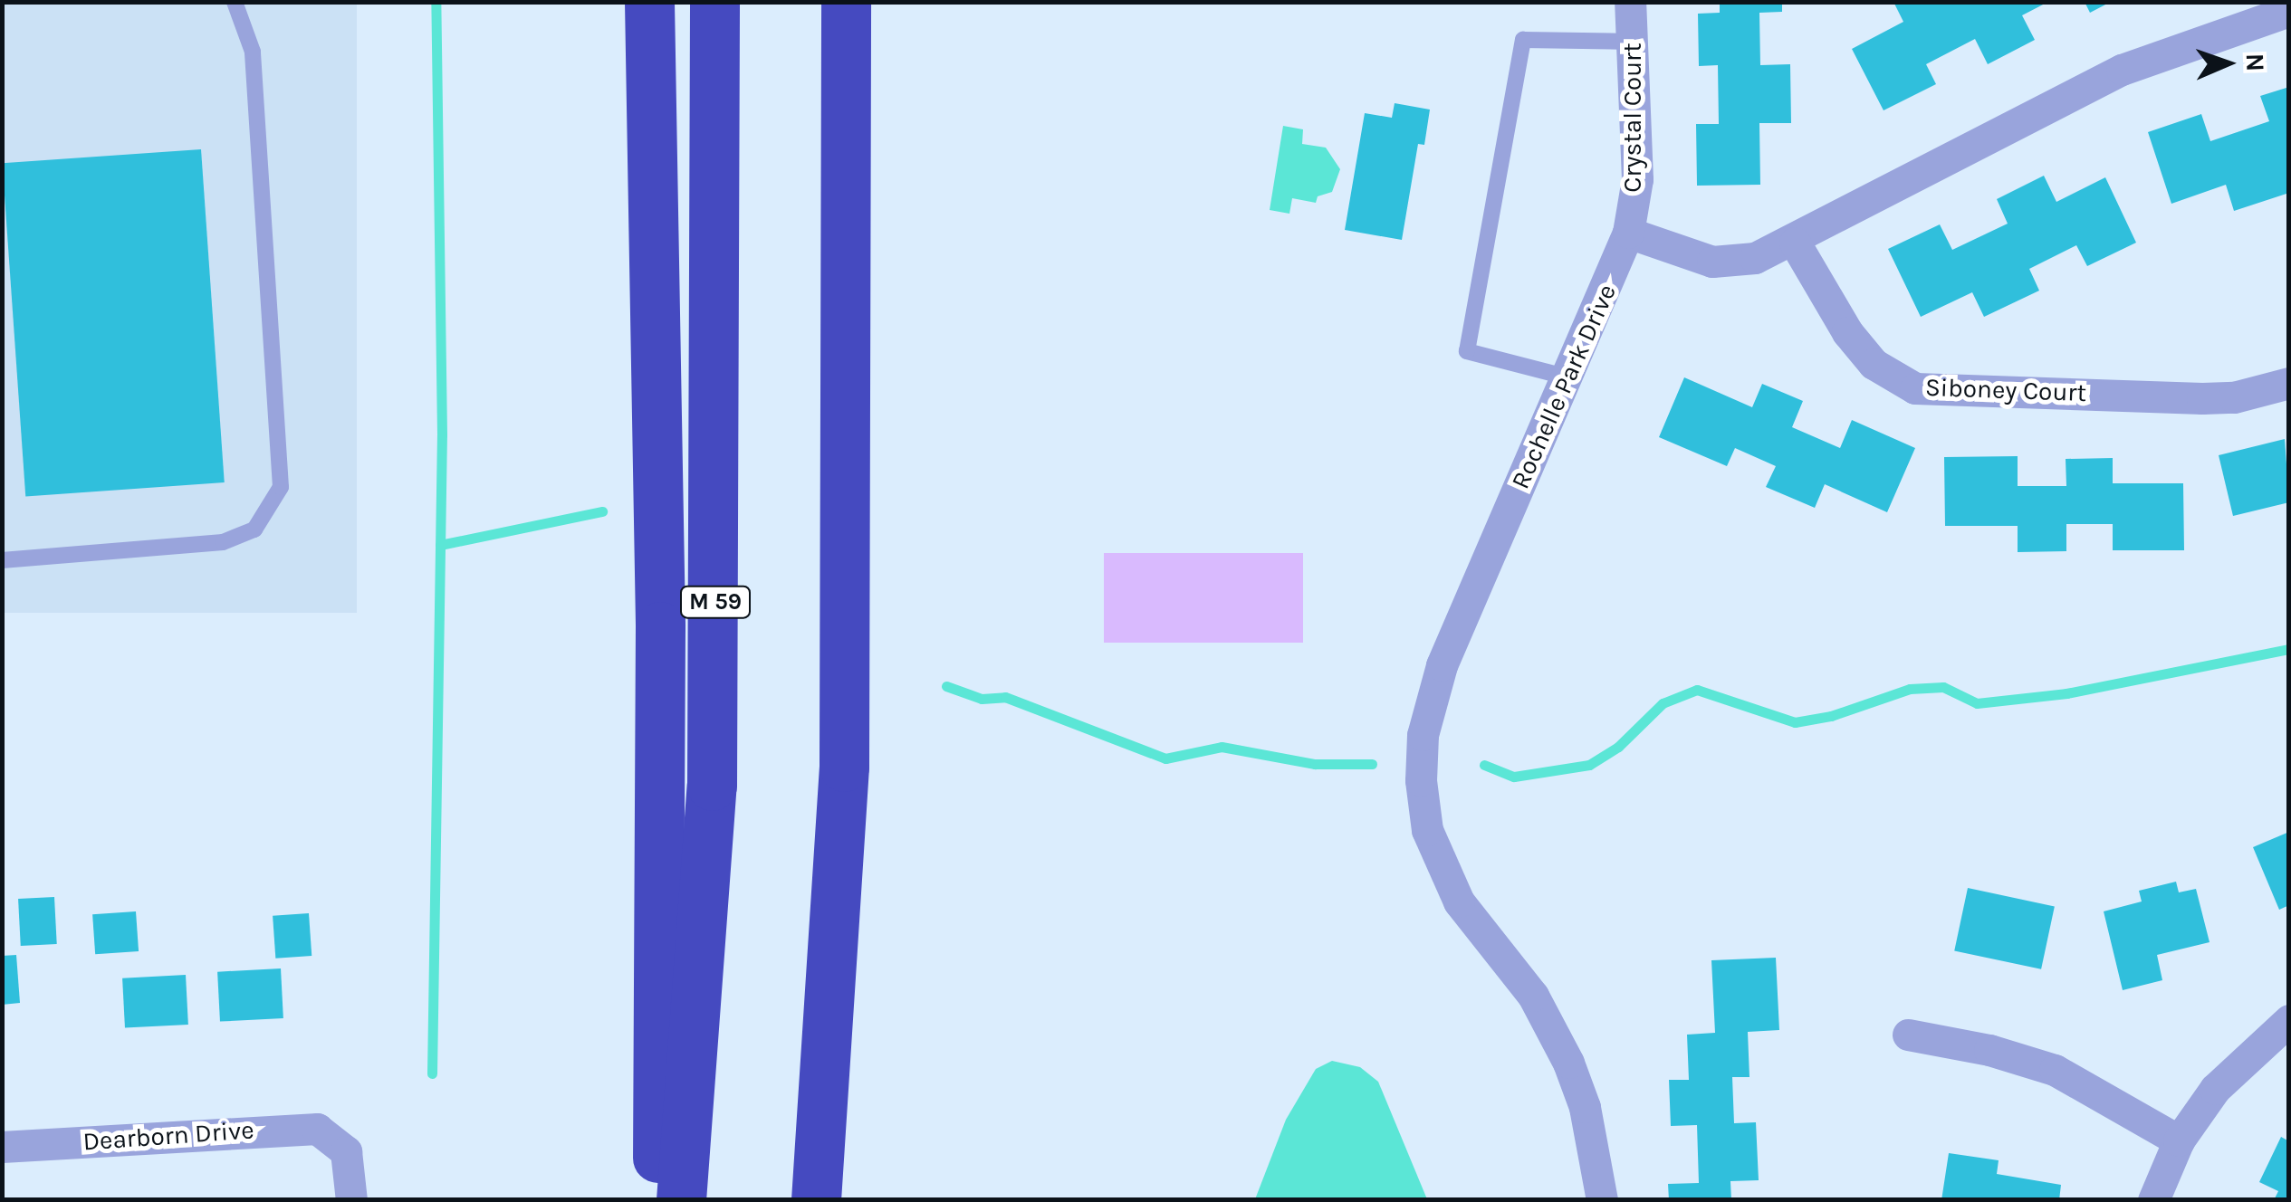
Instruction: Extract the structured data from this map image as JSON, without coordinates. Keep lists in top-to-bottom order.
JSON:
{
  "streets": {
    "highway": ["M 59"],
    "street": [
      "Crystal Court",
      "Rochelle Park Drive",
      "Siboney Court",
      "Dearborn Drive"
    ]
  },
  "crossings": [
    ["Crystal Court", "Rochelle Park Drive"]
  ],
  "north": "right"
}
